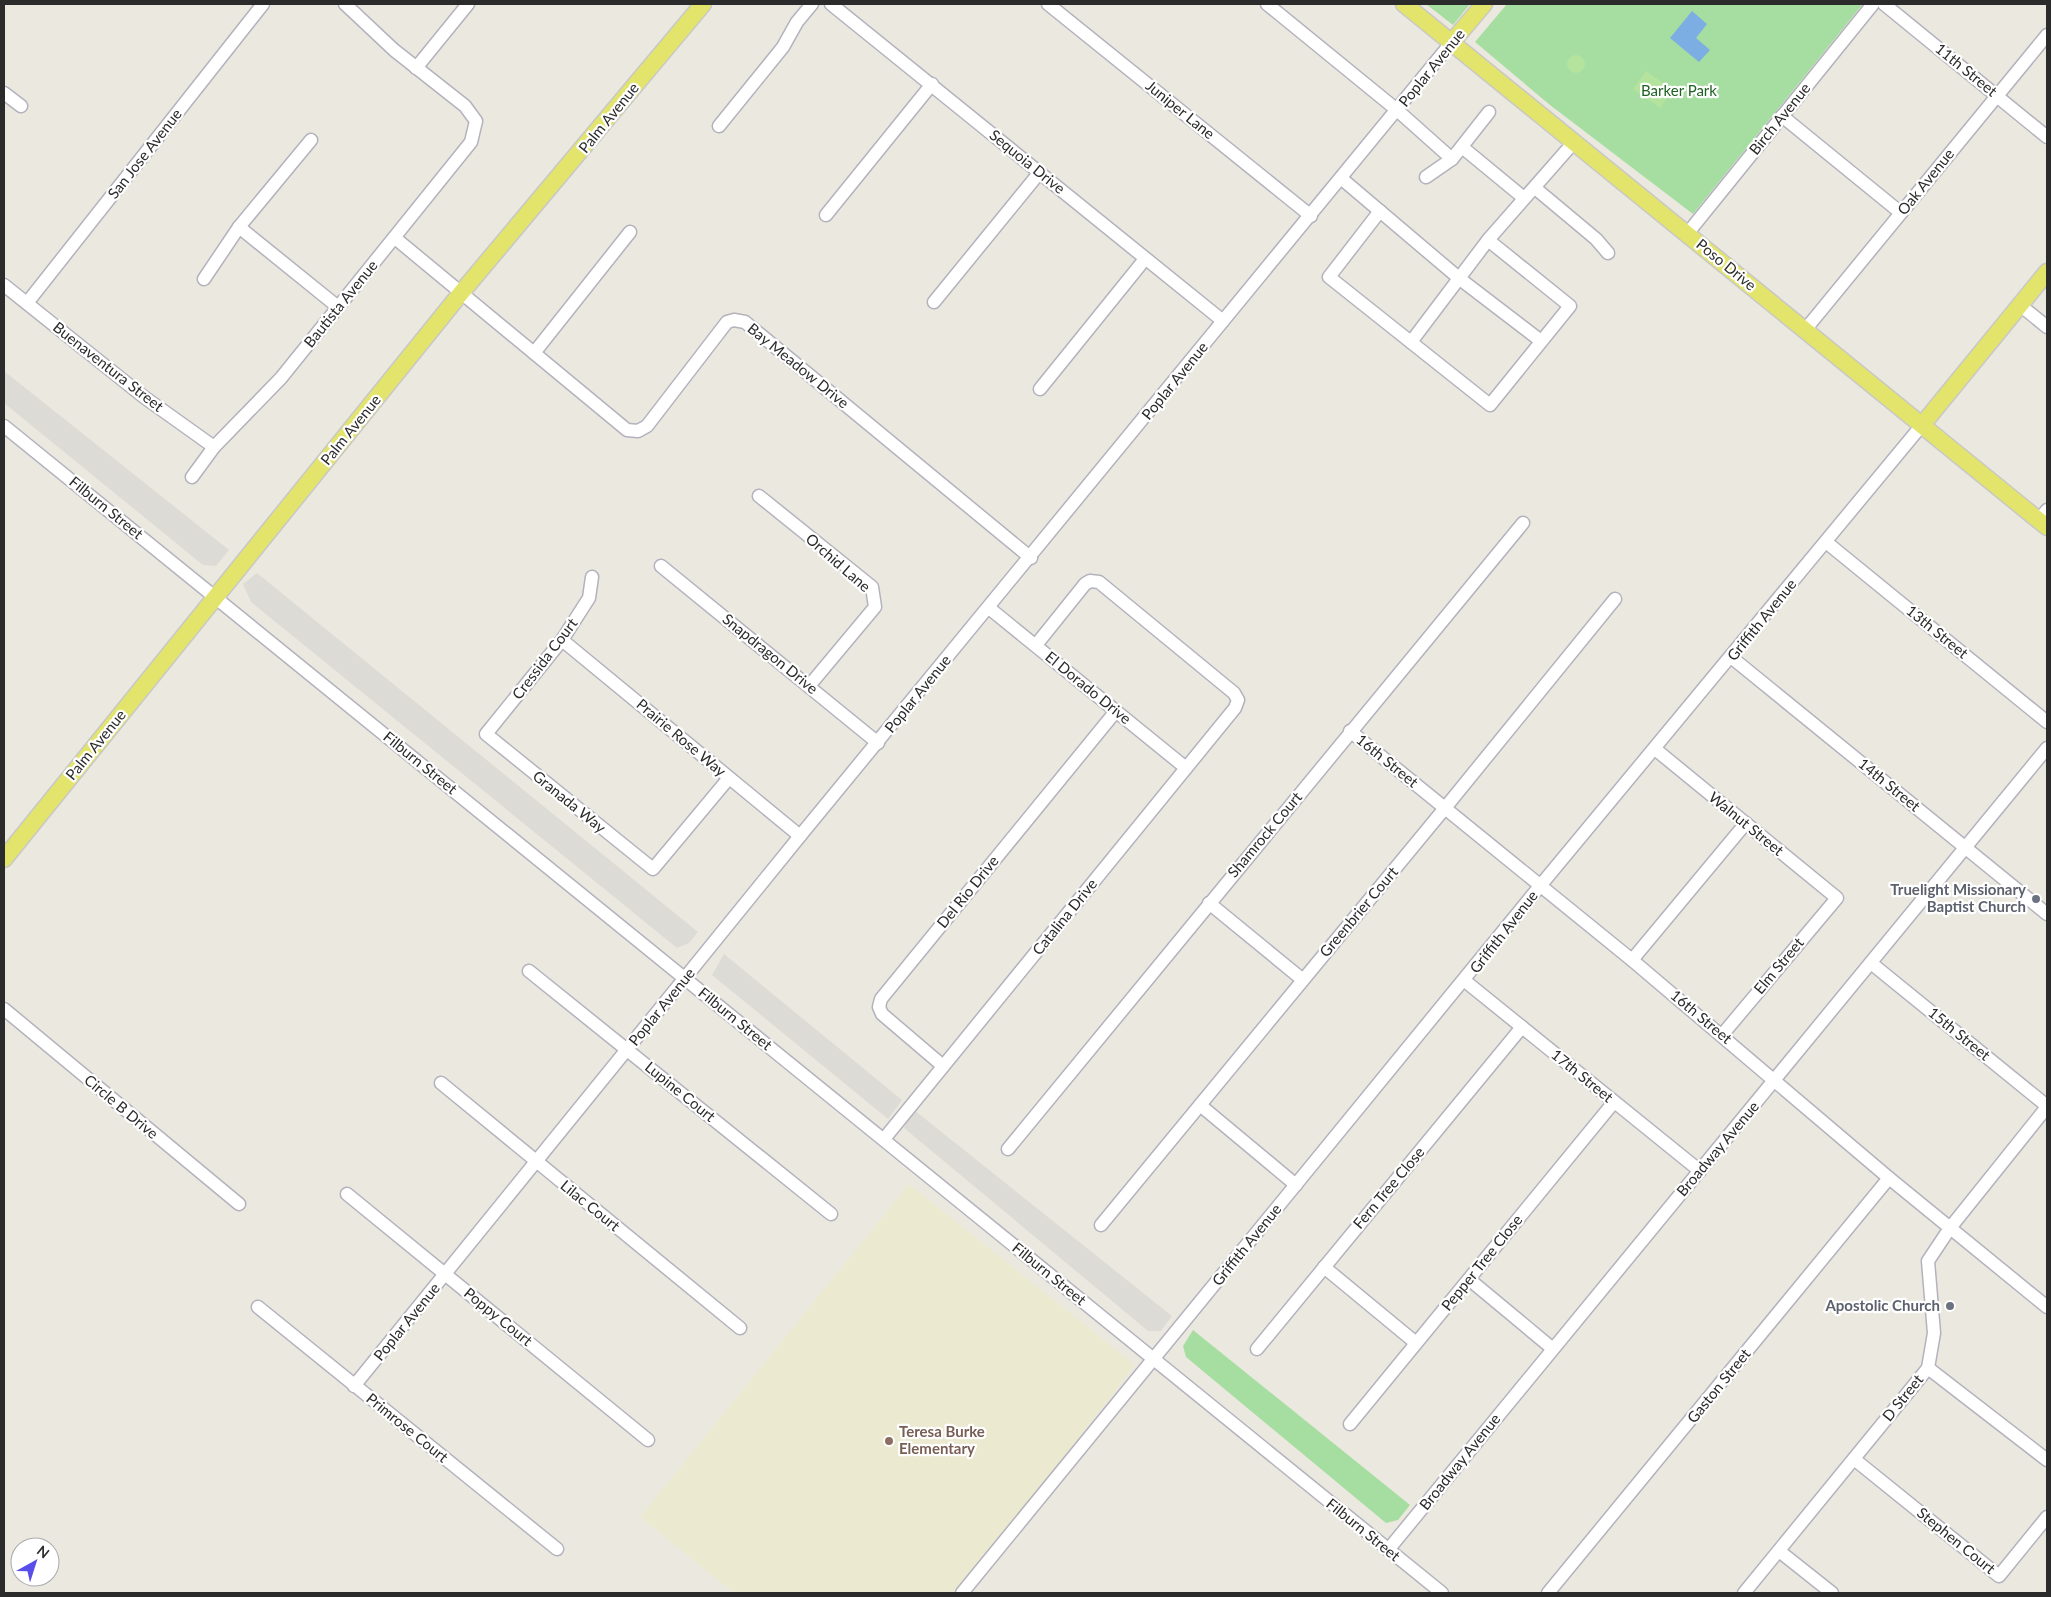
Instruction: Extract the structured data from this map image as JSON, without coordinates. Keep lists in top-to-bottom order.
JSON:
{
  "streets": {
    "main road": [
      "Poplar Avenue",
      "Palm Avenue",
      "Poso Drive",
      "Griffith Avenue"
    ],
    "street": [
      "11th Street",
      "Juniper Lane",
      "Birch Avenue",
      "San Jose Avenue",
      "Sequoia Drive",
      "Oak Avenue",
      "Bautista Avenue",
      "Bay Meadow Drive",
      "Buenaventura Street",
      "Filburn Street",
      "Orchid Lane",
      "13th Street",
      "Snapdragon Drive",
      "Cressida Court",
      "El Dorado Drive",
      "Prairie Rose Way",
      "16th Street",
      "14th Street",
      "Granada Way",
      "Walnut Street",
      "Shamrock Court",
      "Del Rio Drive",
      "Greenbrier Court",
      "Catalina Drive",
      "Elm Street",
      "15th Street",
      "17th Street",
      "Lupine Court",
      "Circle B Drive",
      "Broadway Avenue",
      "Fern Tree Close",
      "Lilac Court",
      "Pepper Tree Close",
      "Poppy Court",
      "Gaston Street",
      "D Street",
      "Primrose Court",
      "Stephen Court"
    ]
  },
  "crossings": [
    ["Poplar Avenue", "Juniper Lane"],
    ["Poplar Avenue", "Sequoia Drive"],
    ["Poplar Avenue", "Poso Drive"],
    ["Poplar Avenue", "Bay Meadow Drive"],
    ["Poplar Avenue", "Filburn Street"],
    ["Poplar Avenue", "Snapdragon Drive"],
    ["Poplar Avenue", "El Dorado Drive"],
    ["Poplar Avenue", "Prairie Rose Way"],
    ["Poplar Avenue", "Lupine Court"],
    ["Poplar Avenue", "Lilac Court"],
    ["Poplar Avenue", "Poppy Court"],
    ["Poplar Avenue", "Primrose Court"],
    ["11th Street", "Oak Avenue"],
    ["Palm Avenue", "Bay Meadow Drive"],
    ["Palm Avenue", "Filburn Street"],
    ["Birch Avenue", "Poso Drive"],
    ["San Jose Avenue", "Buenaventura Street"],
    ["Oak Avenue", "Poso Drive"],
    ["Poso Drive", "Griffith Avenue"],
    ["Bautista Avenue", "Bay Meadow Drive"],
    ["Bautista Avenue", "Buenaventura Street"],
    ["Filburn Street", "Griffith Avenue"],
    ["Filburn Street", "Catalina Drive"],
    ["Filburn Street", "Broadway Avenue"],
    ["Orchid Lane", "Snapdragon Drive"],
    ["Griffith Avenue", "13th Street"],
    ["Griffith Avenue", "16th Street"],
    ["Griffith Avenue", "14th Street"],
    ["Griffith Avenue", "Walnut Street"],
    ["Griffith Avenue", "17th Street"],
    ["Cressida Court", "Prairie Rose Way"],
    ["Cressida Court", "Granada Way"],
    ["El Dorado Drive", "Del Rio Drive"],
    ["El Dorado Drive", "Catalina Drive"],
    ["Prairie Rose Way", "Granada Way"],
    ["16th Street", "Shamrock Court"],
    ["16th Street", "Greenbrier Court"],
    ["16th Street", "Elm Street"],
    ["16th Street", "Broadway Avenue"],
    ["16th Street", "Gaston Street"],
    ["16th Street", "D Street"],
    ["14th Street", "Broadway Avenue"],
    ["Walnut Street", "Elm Street"],
    ["Del Rio Drive", "Catalina Drive"],
    ["15th Street", "Broadway Avenue"],
    ["15th Street", "D Street"],
    ["17th Street", "Broadway Avenue"],
    ["17th Street", "Fern Tree Close"],
    ["17th Street", "Pepper Tree Close"],
    ["D Street", "Stephen Court"]
  ],
  "parks": ["Barker Park"],
  "places": ["Truelight Missionary Baptist Church", "Apostolic Church", "Teresa Burke Elementary"],
  "north": "top right"
}
